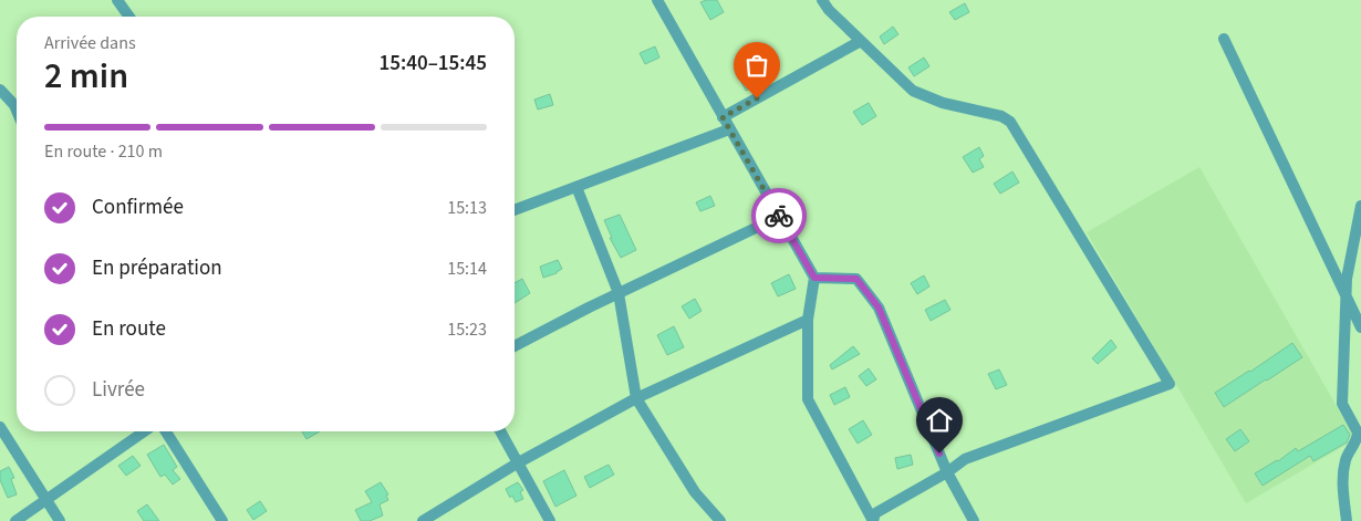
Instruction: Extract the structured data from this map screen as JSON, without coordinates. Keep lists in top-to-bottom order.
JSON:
{
  "page": {
    "heading": ["2 min", "Arrivée dans", "15:40–15:45"],
    "bar": "En route · 210 m",
    "list": [
      ["Confirmée", "15:13"],
      ["En préparation", "15:14"],
      ["En route", "15:23"],
      "Livrée"
    ]
  }
}
